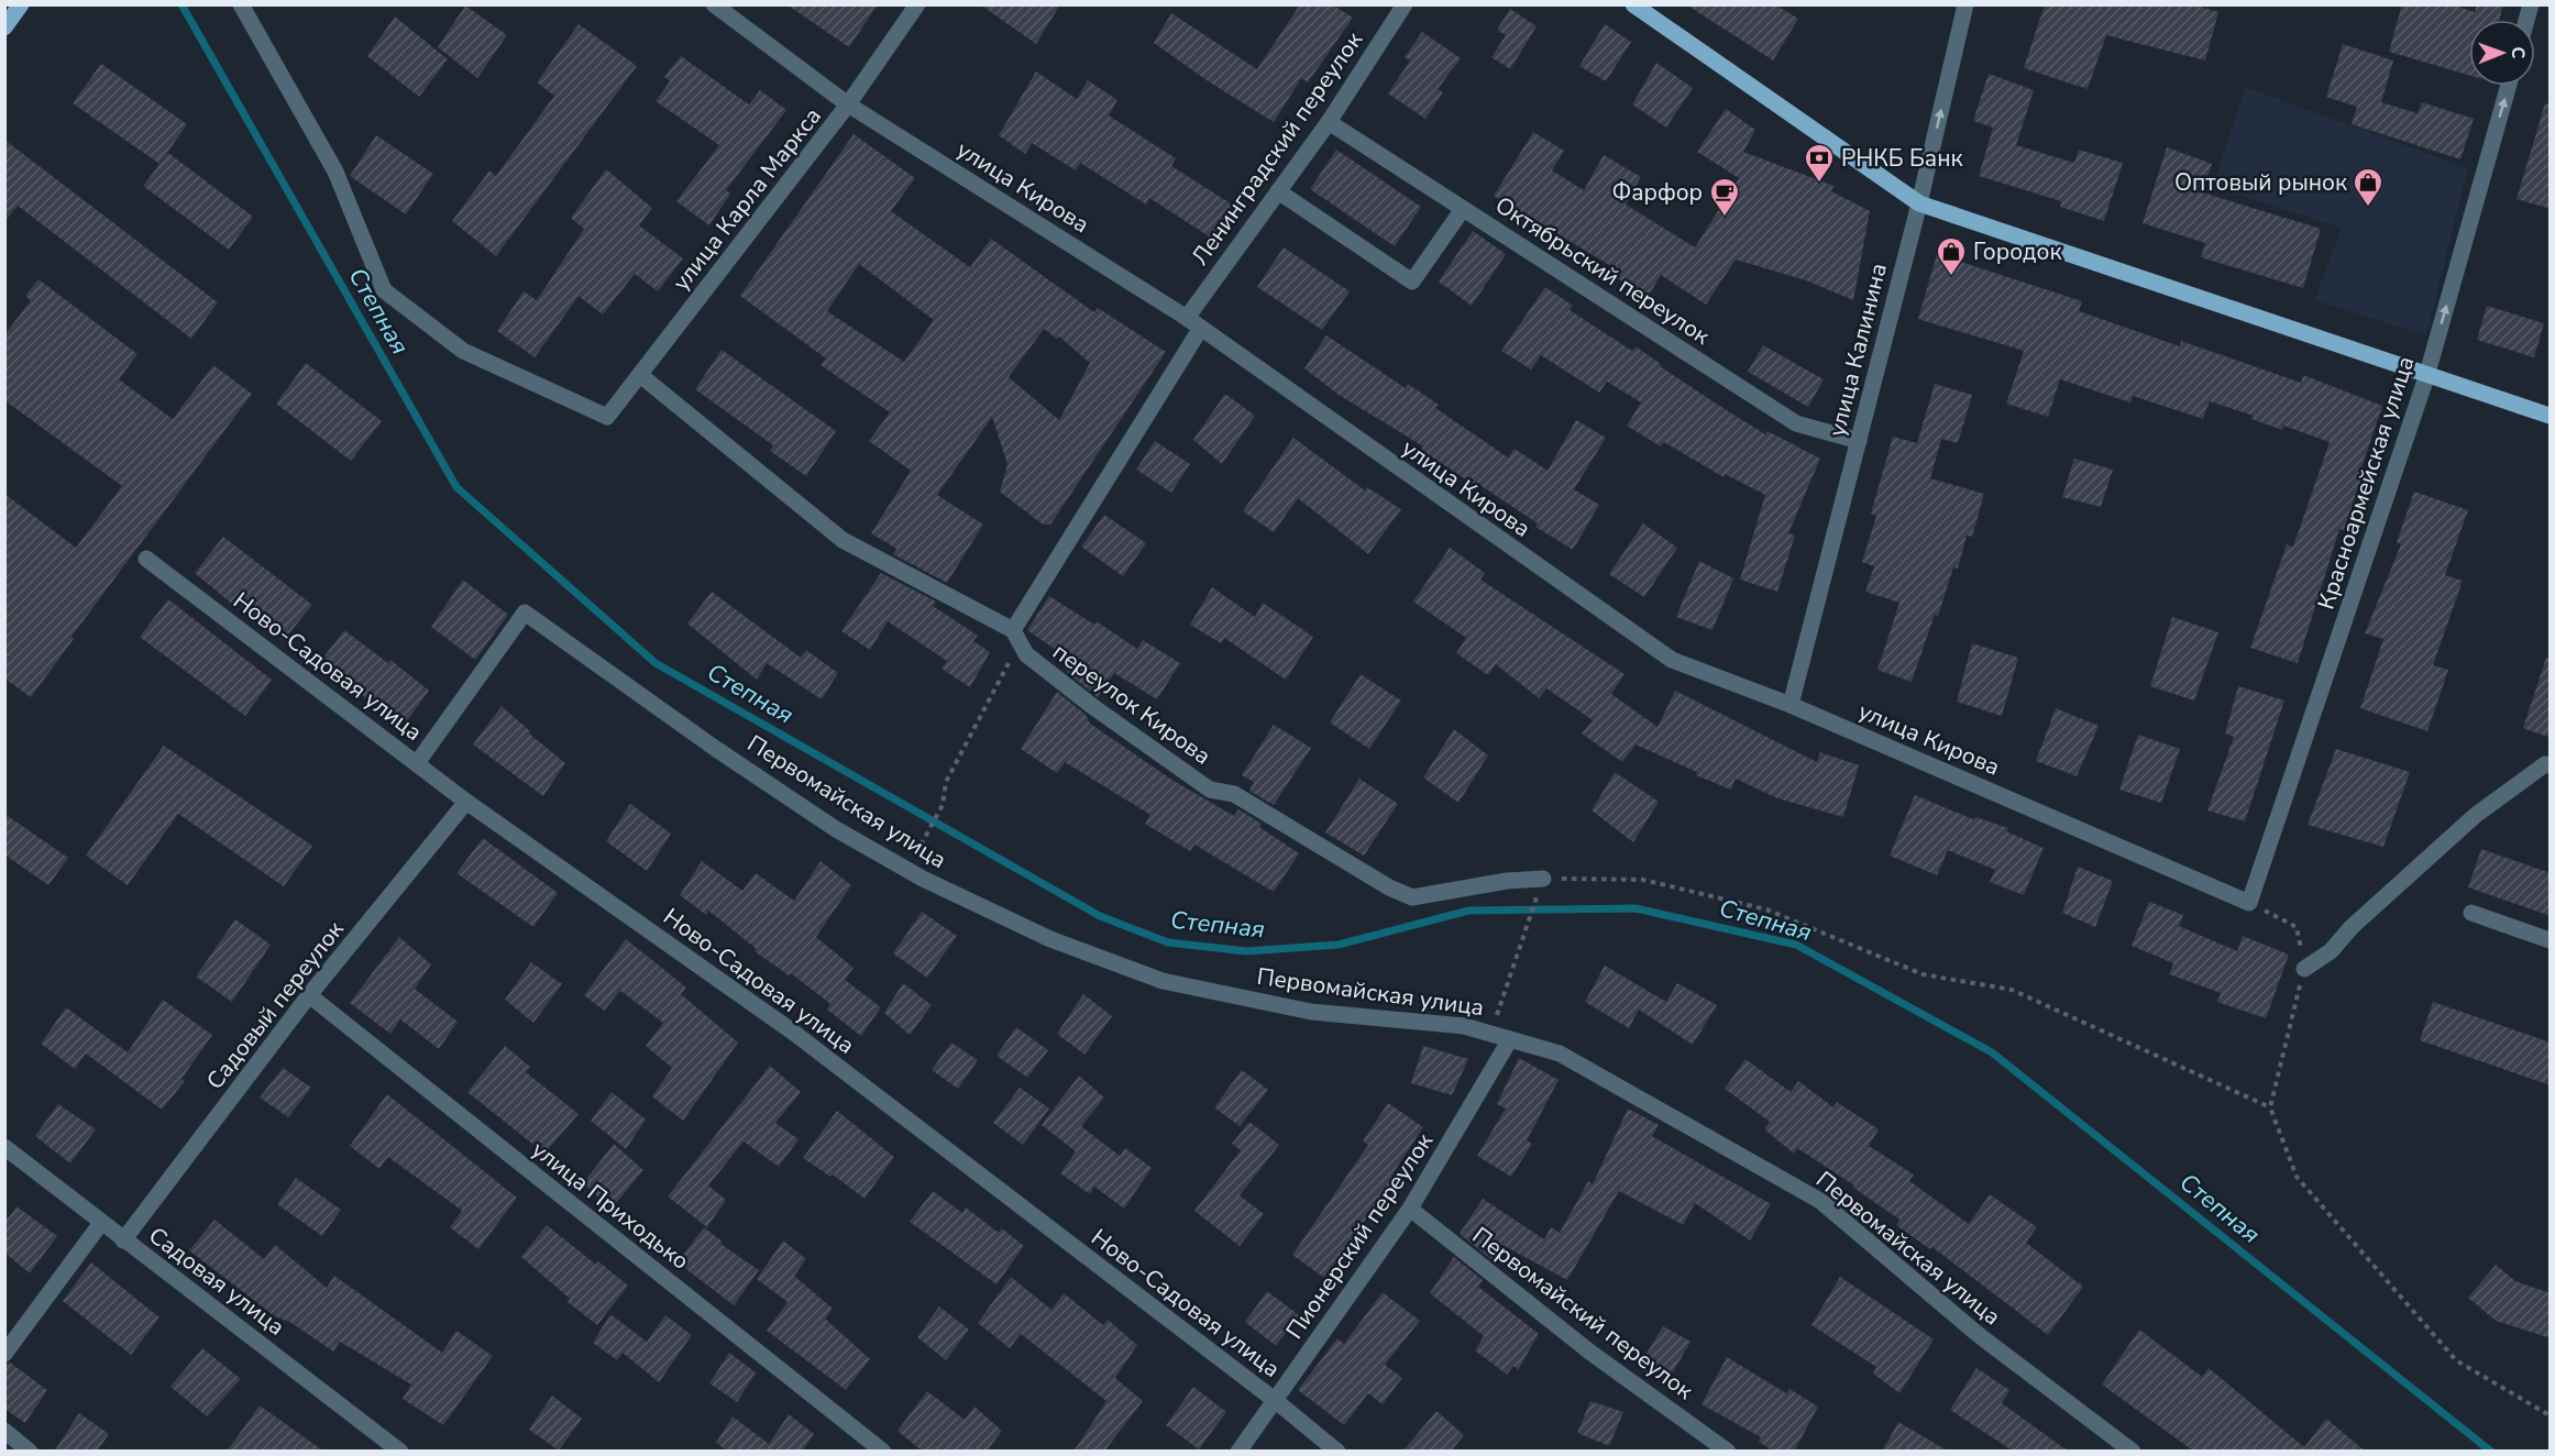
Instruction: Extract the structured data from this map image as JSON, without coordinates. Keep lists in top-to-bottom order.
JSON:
{
  "streets": {
    "street": [
      "Ленинградский переулок",
      "улица Кирова",
      "улица Карла Маркса",
      "Октябрьский переулок",
      "улица Калинина",
      "Красноармейская улица",
      "Ново-Садовая улица",
      "переулок Кирова",
      "Первомайская улица",
      "Садовый переулок",
      "улица Приходько",
      "Пионерский переулок",
      "Садовая улица",
      "Первомайский переулок"
    ]
  },
  "crossings": [
    ["Ленинградский переулок", "улица Кирова"],
    ["Ленинградский переулок", "Октябрьский переулок"],
    ["улица Кирова", "улица Карла Маркса"],
    ["улица Кирова", "улица Калинина"],
    ["улица Кирова", "Красноармейская улица"],
    ["улица Карла Маркса", "переулок Кирова"],
    ["Октябрьский переулок", "улица Калинина"],
    ["Ново-Садовая улица", "Первомайская улица"],
    ["Ново-Садовая улица", "Садовый переулок"],
    ["Ново-Садовая улица", "Пионерский переулок"],
    ["Первомайская улица", "Пионерский переулок"],
    ["Садовый переулок", "улица Приходько"],
    ["Садовый переулок", "Садовая улица"],
    ["Пионерский переулок", "Первомайский переулок"]
  ],
  "one_way": ["Красноармейская улица"],
  "water": ["Степная"],
  "places": {
    "bank": ["РНКБ Банк"],
    "shop": ["Оптовый рынок", "Городок"],
    "cafe": ["Фарфор"]
  },
  "north": "right"
}
